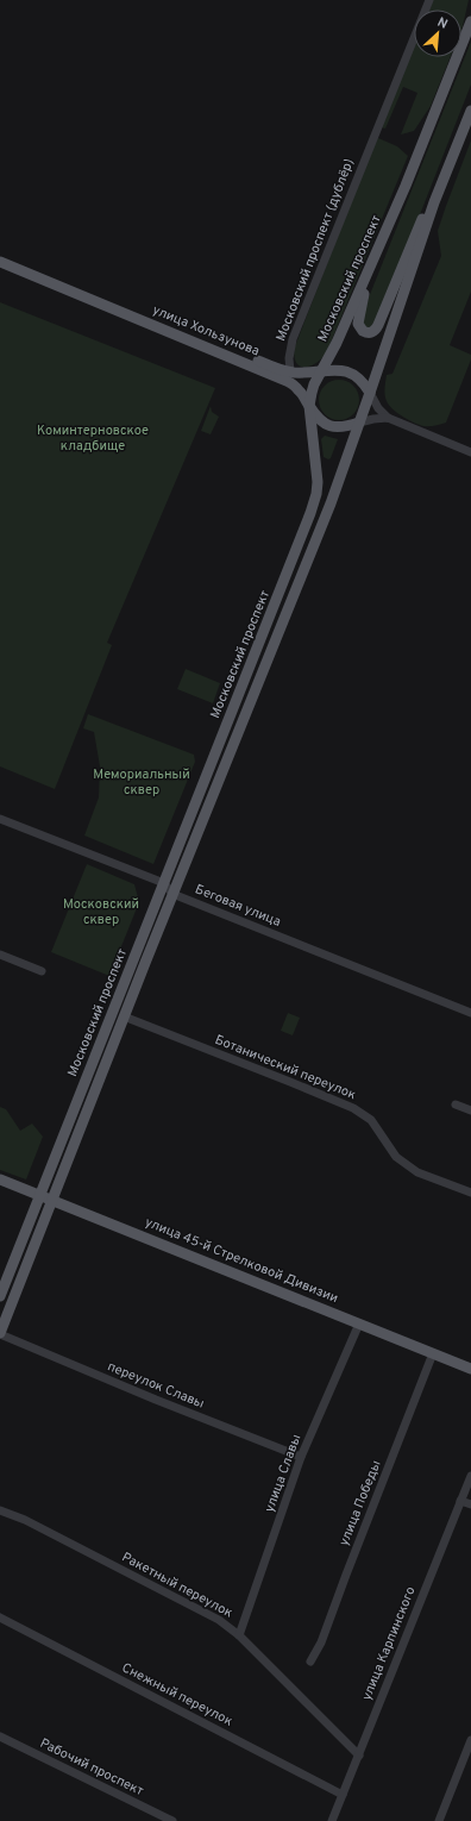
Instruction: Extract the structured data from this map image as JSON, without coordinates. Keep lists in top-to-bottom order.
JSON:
{
  "streets": {
    "main road": ["Московский проспект", "улица Хользунова", "улица 45-й Стрелковой Дивизии"],
    "street": [
      "Московский проспект (дублёр)",
      "Беговая улица",
      "Ботанический переулок",
      "переулок Славы",
      "улица Славы",
      "улица Победы",
      "Ракетный переулок",
      "улица Карпинского",
      "Снежный переулок",
      "Рабочий проспект"
    ]
  },
  "crossings": [
    ["Московский проспект (дублёр)", "улица Хользунова"],
    ["Московский проспект", "улица Хользунова"],
    ["Московский проспект", "Беговая улица"],
    ["Московский проспект", "Ботанический переулок"],
    ["Московский проспект", "улица 45-й Стрелковой Дивизии"],
    ["Московский проспект", "переулок Славы"],
    ["улица 45-й Стрелковой Дивизии", "улица Славы"],
    ["улица 45-й Стрелковой Дивизии", "улица Победы"],
    ["переулок Славы", "улица Славы"],
    ["улица Славы", "Ракетный переулок"],
    ["Ракетный переулок", "улица Карпинского"],
    ["улица Карпинского", "Снежный переулок"]
  ],
  "parks": ["Коминтерновское кладбище", "Мемориальный сквер", "Московский сквер"],
  "north": "top right"
}
